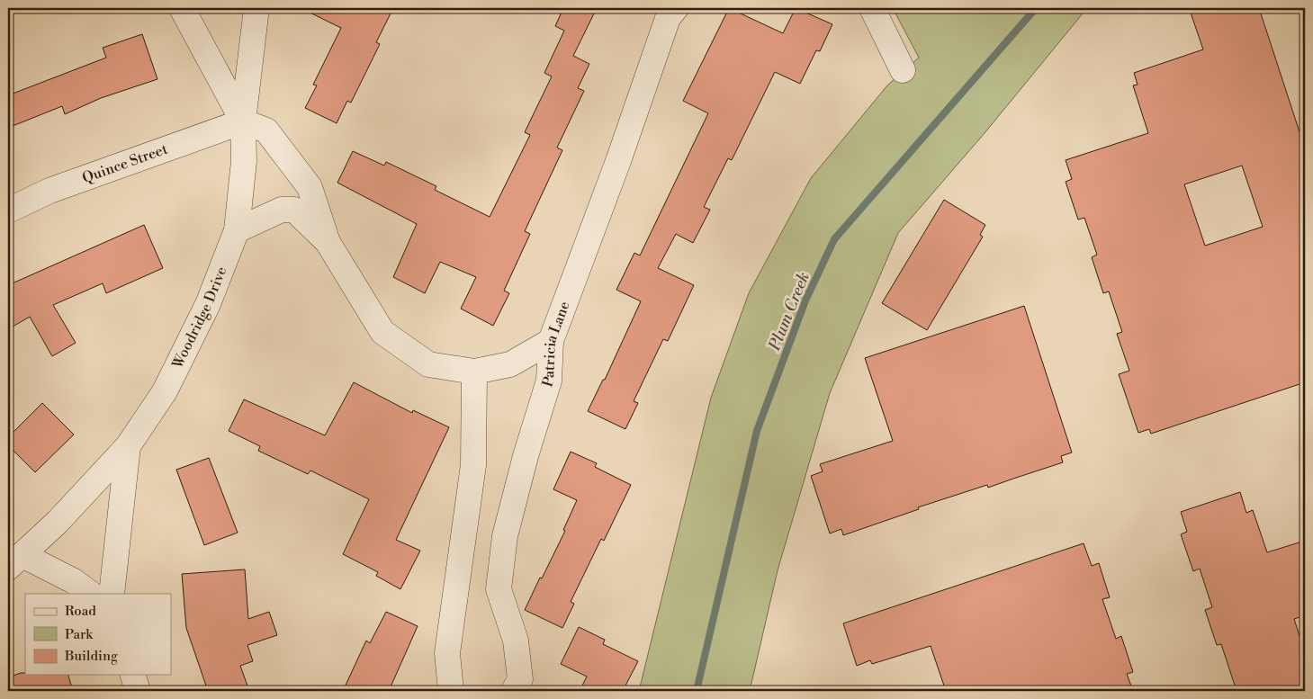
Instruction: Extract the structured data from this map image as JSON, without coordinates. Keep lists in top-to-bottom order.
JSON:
{
  "streets": {
    "street": ["Quince Street", "Woodridge Drive", "Patricia Lane"]
  },
  "crossings": [
    ["Quince Street", "Woodridge Drive"]
  ],
  "water": ["Plum Creek"],
  "legend": ["Road", "Park", "Building"]
}
